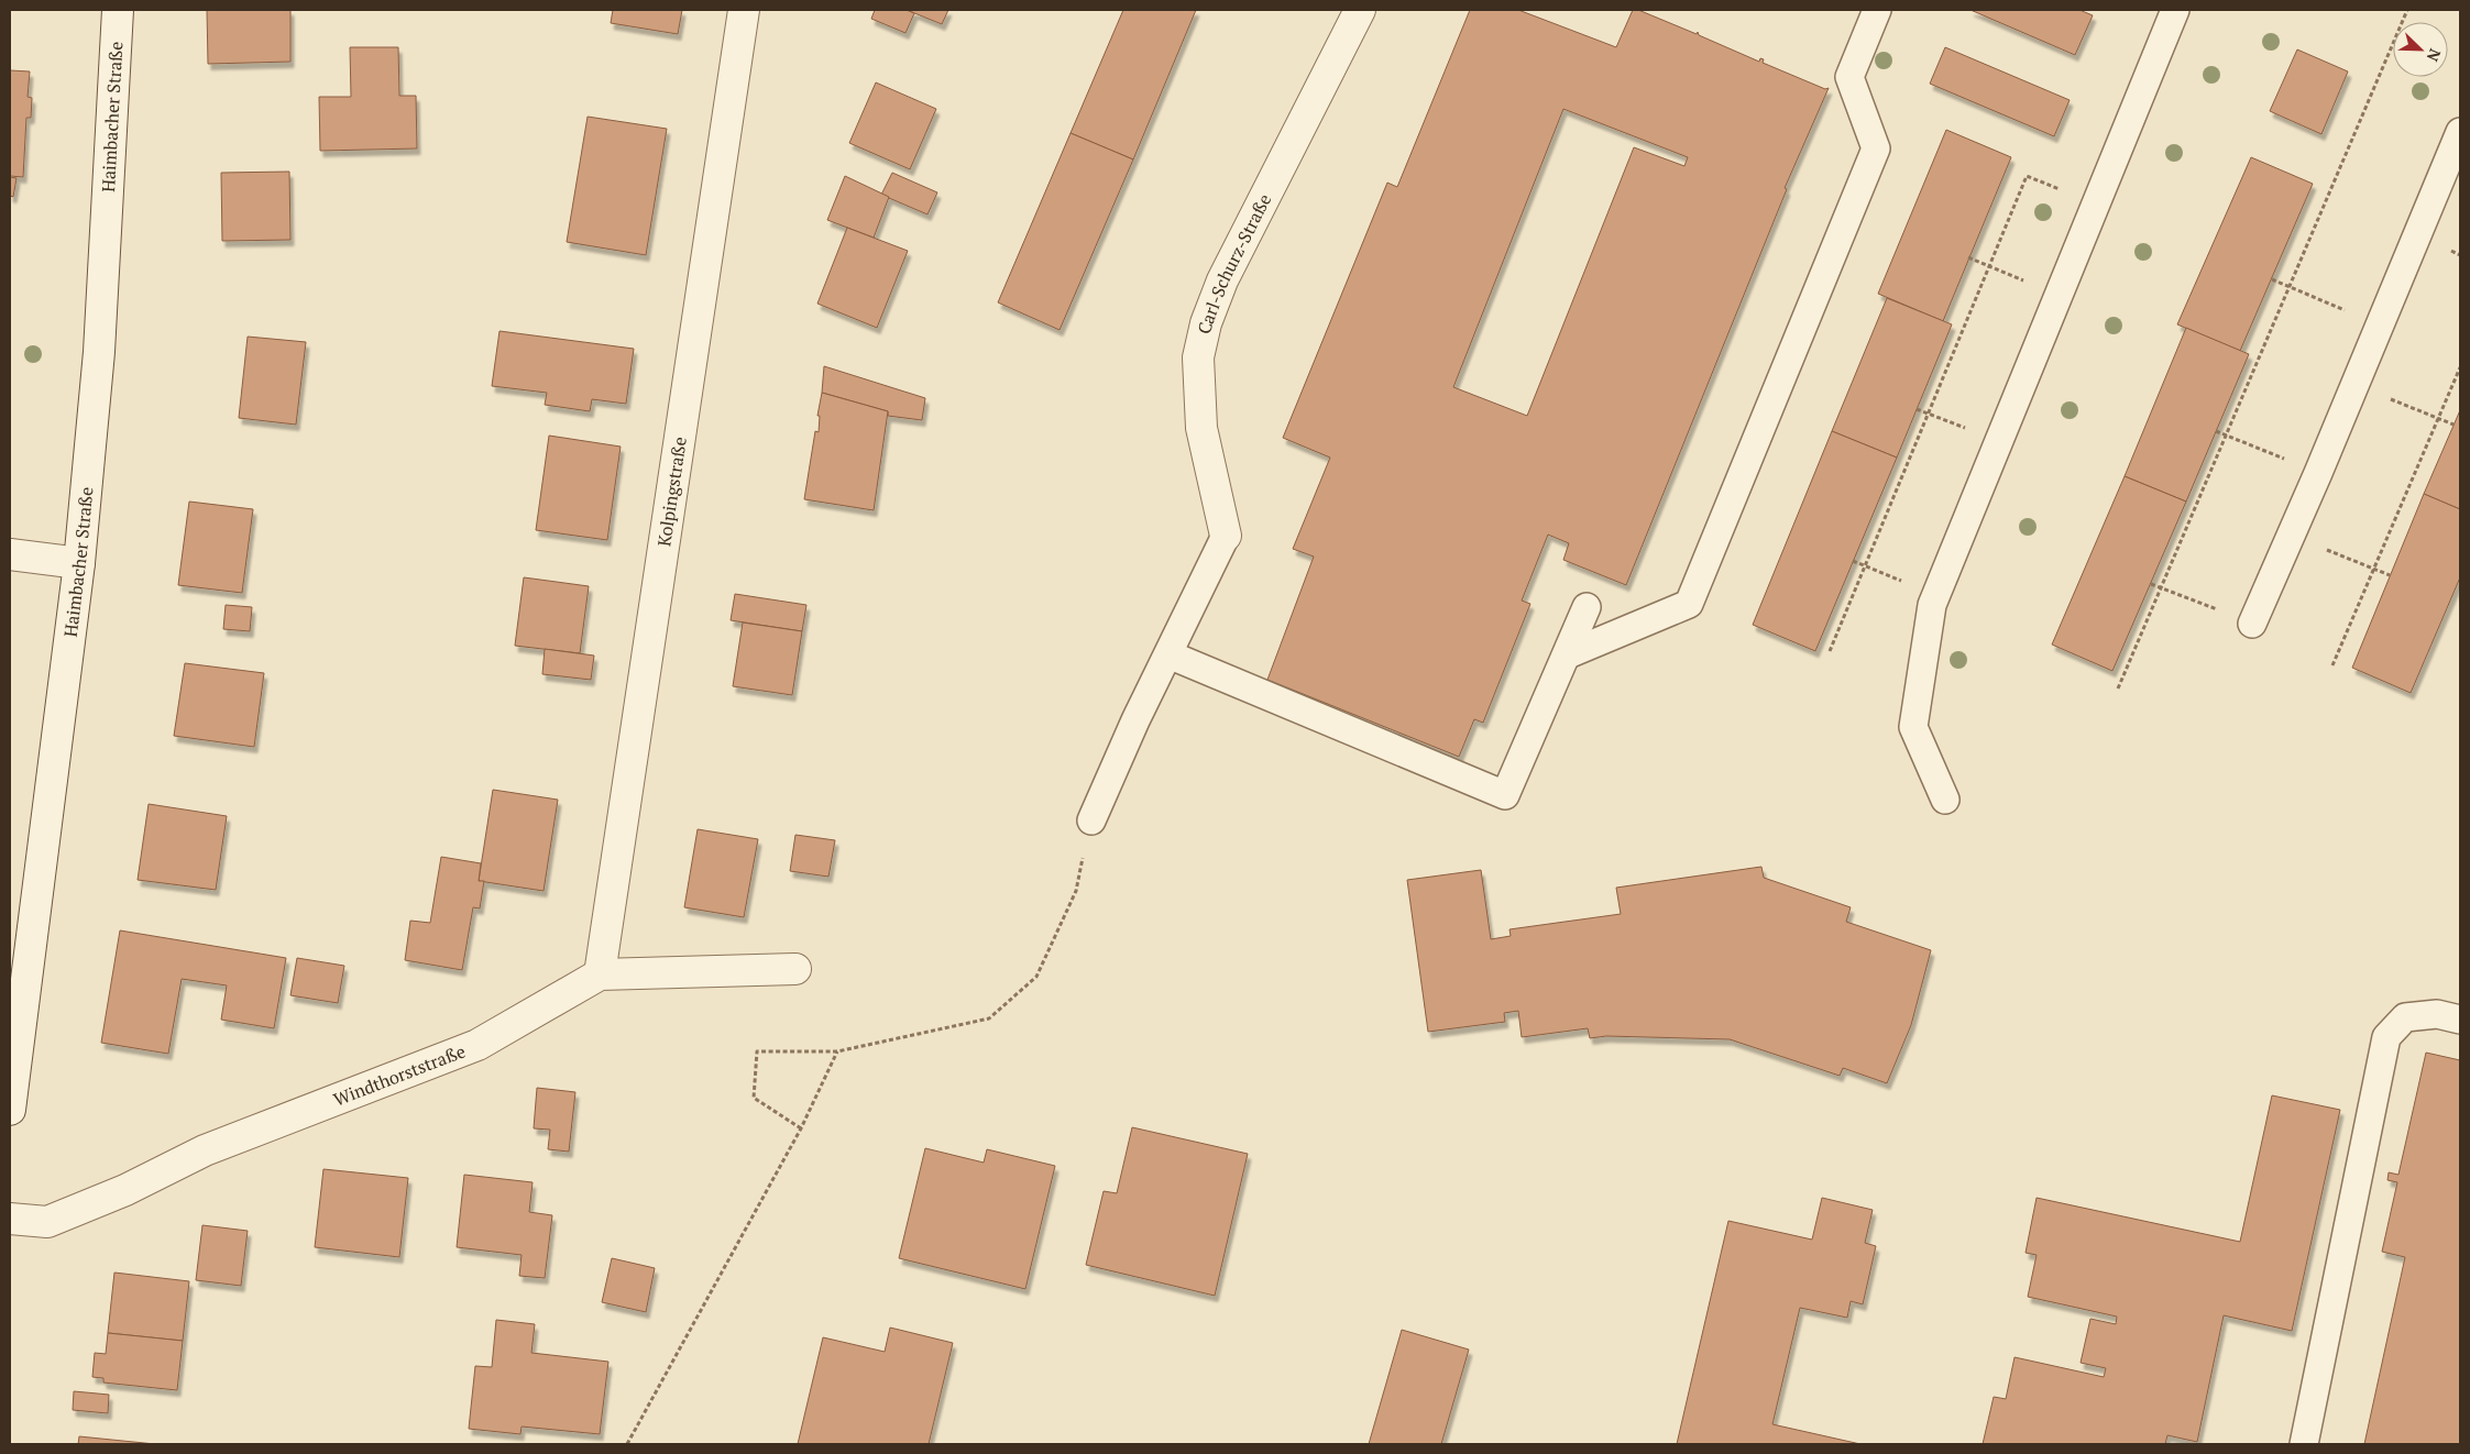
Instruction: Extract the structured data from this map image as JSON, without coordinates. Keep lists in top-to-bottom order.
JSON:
{
  "streets": {
    "street": [
      "Haimbacher Straße",
      "Carl-Schurz-Straße",
      "Kolpingstraße",
      "Windthorststraße"
    ]
  },
  "crossings": [
    ["Kolpingstraße", "Windthorststraße"]
  ],
  "north": "bottom right"
}
